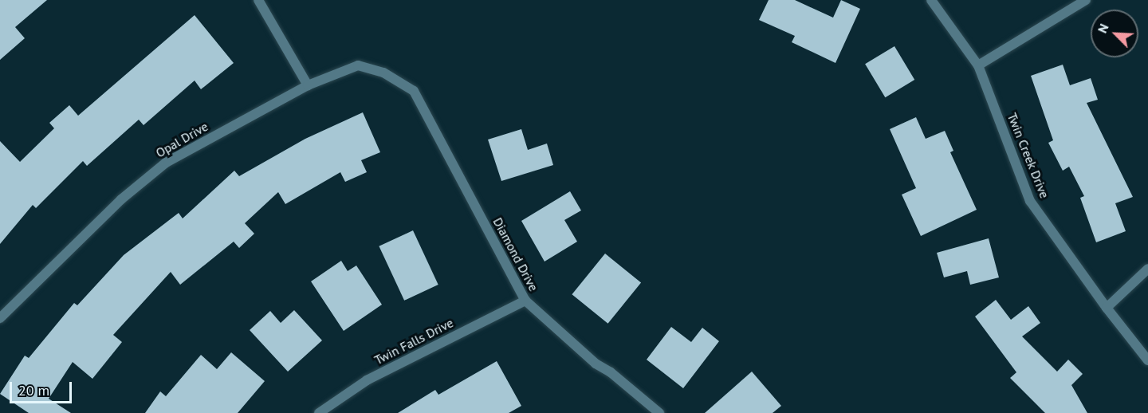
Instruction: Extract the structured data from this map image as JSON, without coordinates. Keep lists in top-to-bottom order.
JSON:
{
  "streets": {
    "street": [
      "Opal Drive",
      "Twin Creek Drive",
      "Diamond Drive",
      "Twin Falls Drive"
    ]
  },
  "crossings": [
    ["Opal Drive", "Diamond Drive"],
    ["Diamond Drive", "Twin Falls Drive"]
  ],
  "scale_bar": "20 m",
  "north": "top left"
}
